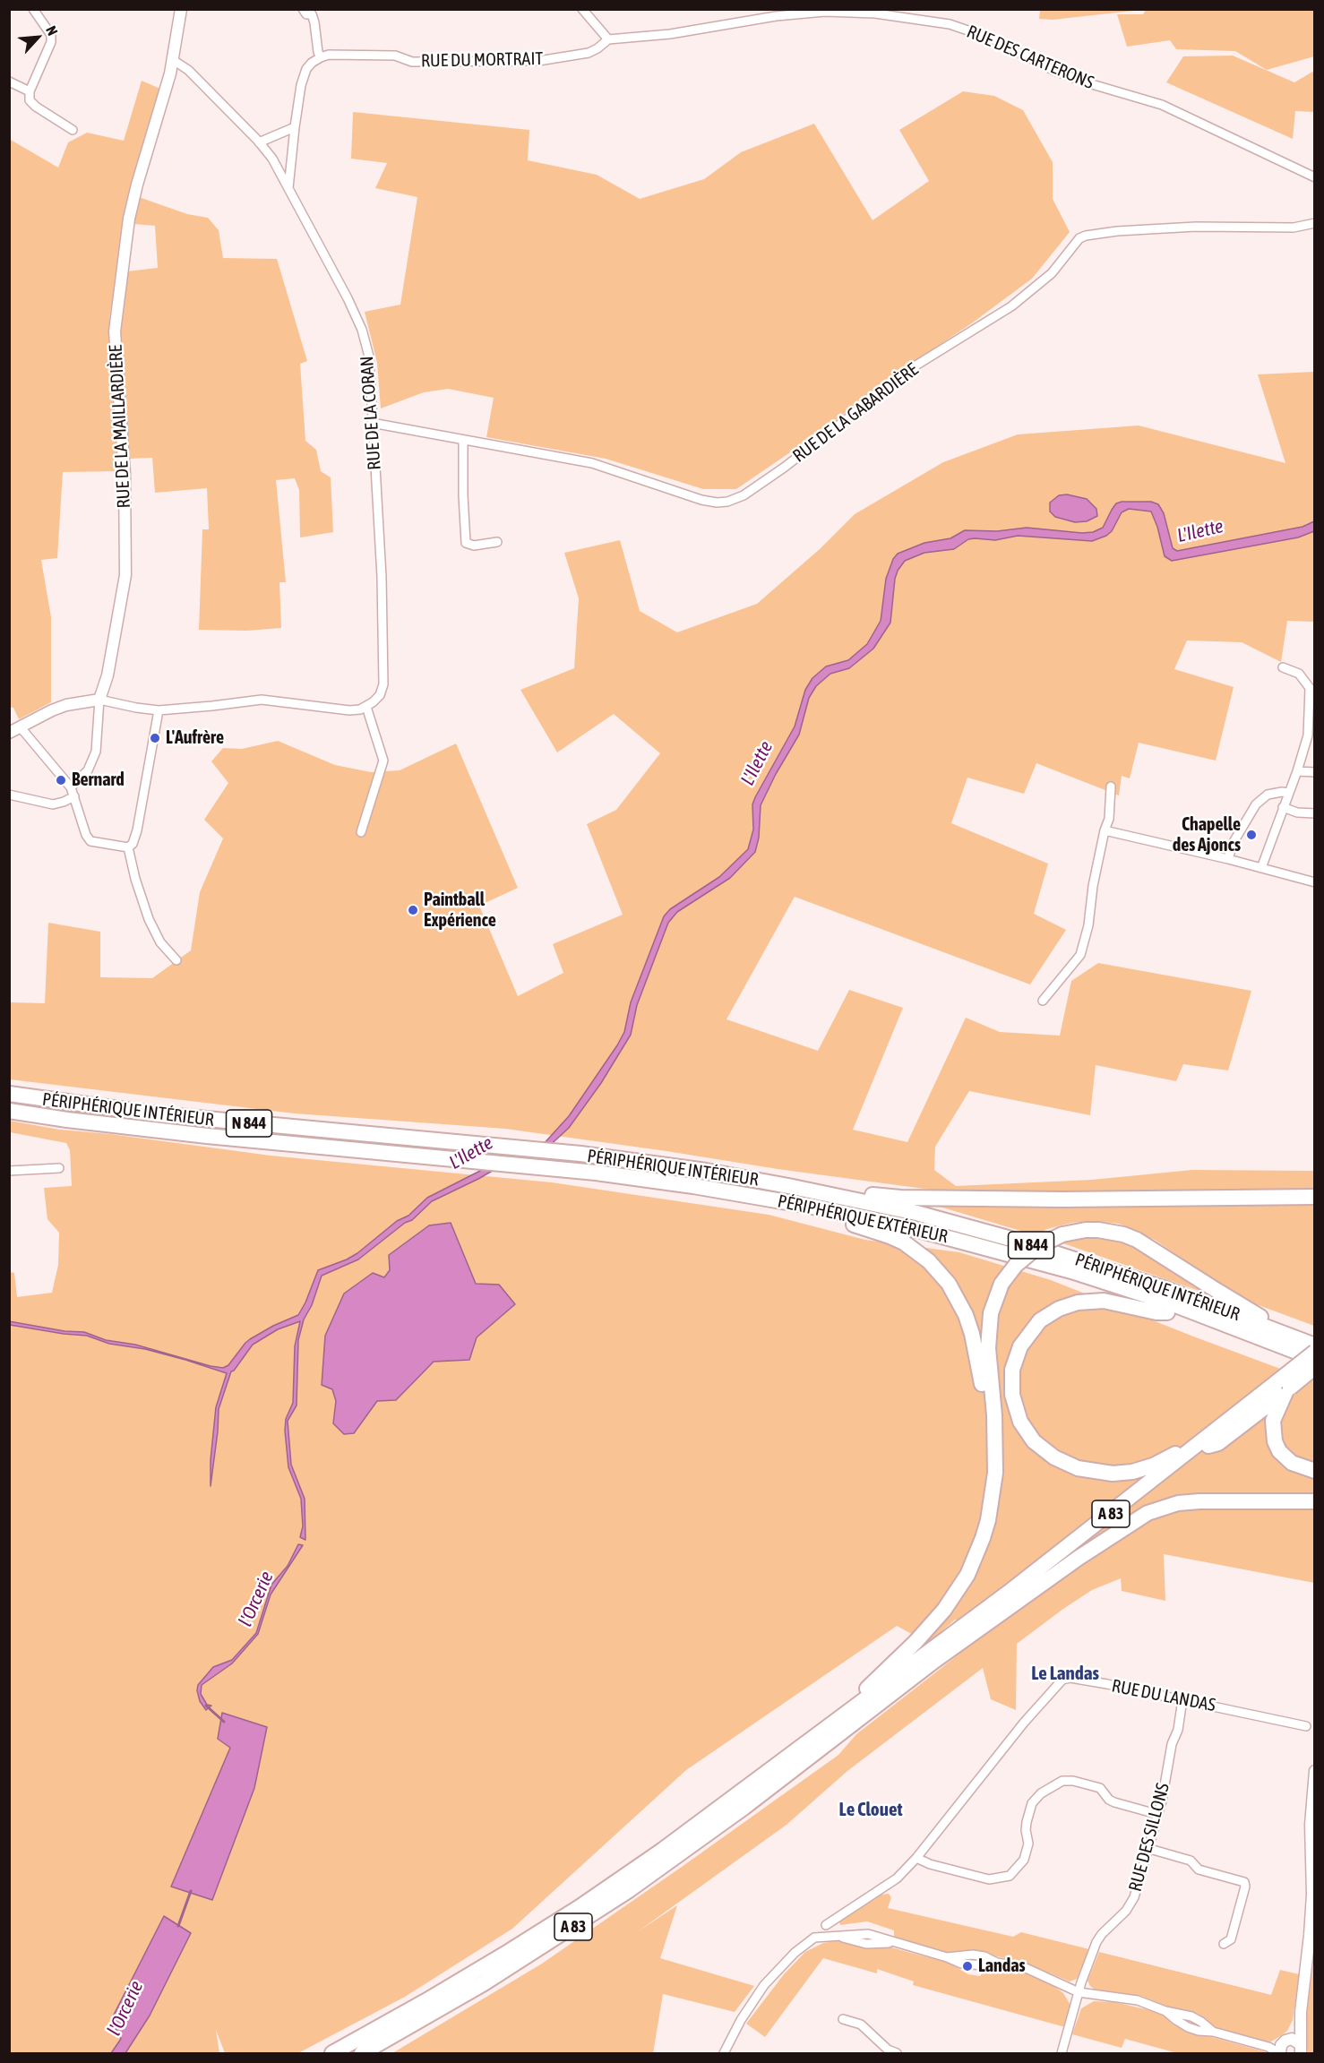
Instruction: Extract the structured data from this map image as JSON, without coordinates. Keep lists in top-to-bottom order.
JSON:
{
  "streets": {
    "highway": [
      "PÉRIPHÉRIQUE INTÉRIEUR",
      "N 844",
      "PÉRIPHÉRIQUE EXTÉRIEUR",
      "A 83"
    ],
    "street": [
      "RUE DES CARTERONS",
      "RUE DU MORTRAIT",
      "RUE DE LA CORAN",
      "RUE DE LA GABARDIÈRE",
      "RUE DE LA MAILLARDIÈRE",
      "RUE DU LANDAS",
      "RUE DES SILLONS"
    ]
  },
  "crossings": [
    ["RUE DES CARTERONS", "RUE DU MORTRAIT"],
    ["RUE DE LA CORAN", "RUE DE LA GABARDIÈRE"],
    ["RUE DE LA CORAN", "RUE DE LA MAILLARDIÈRE"],
    ["PÉRIPHÉRIQUE EXTÉRIEUR", "A 83"],
    ["RUE DU LANDAS", "RUE DES SILLONS"]
  ],
  "districts": ["Le Landas", "Le Clouet"],
  "water": ["L'Ilette", "l'Orcerie"],
  "places": [
    "L'Aufrère",
    "Bernard",
    "Chapelle des Ajoncs",
    "Paintball Expérience",
    "Landas"
  ],
  "north": "top right"
}
